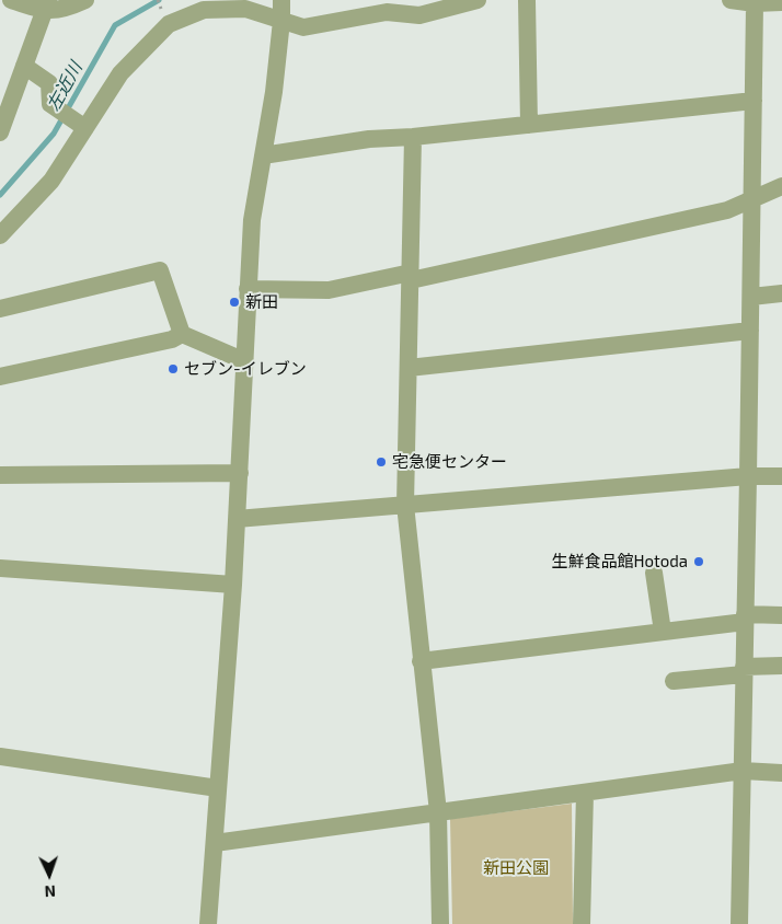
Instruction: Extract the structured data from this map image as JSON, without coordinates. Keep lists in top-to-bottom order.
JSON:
{
  "water": ["左近川"],
  "parks": ["新田公園"],
  "places": [
    "新田",
    "セブン-イレブン",
    "宅急便センター",
    "生鮮食品館Hotoda"
  ],
  "north": "bottom"
}
